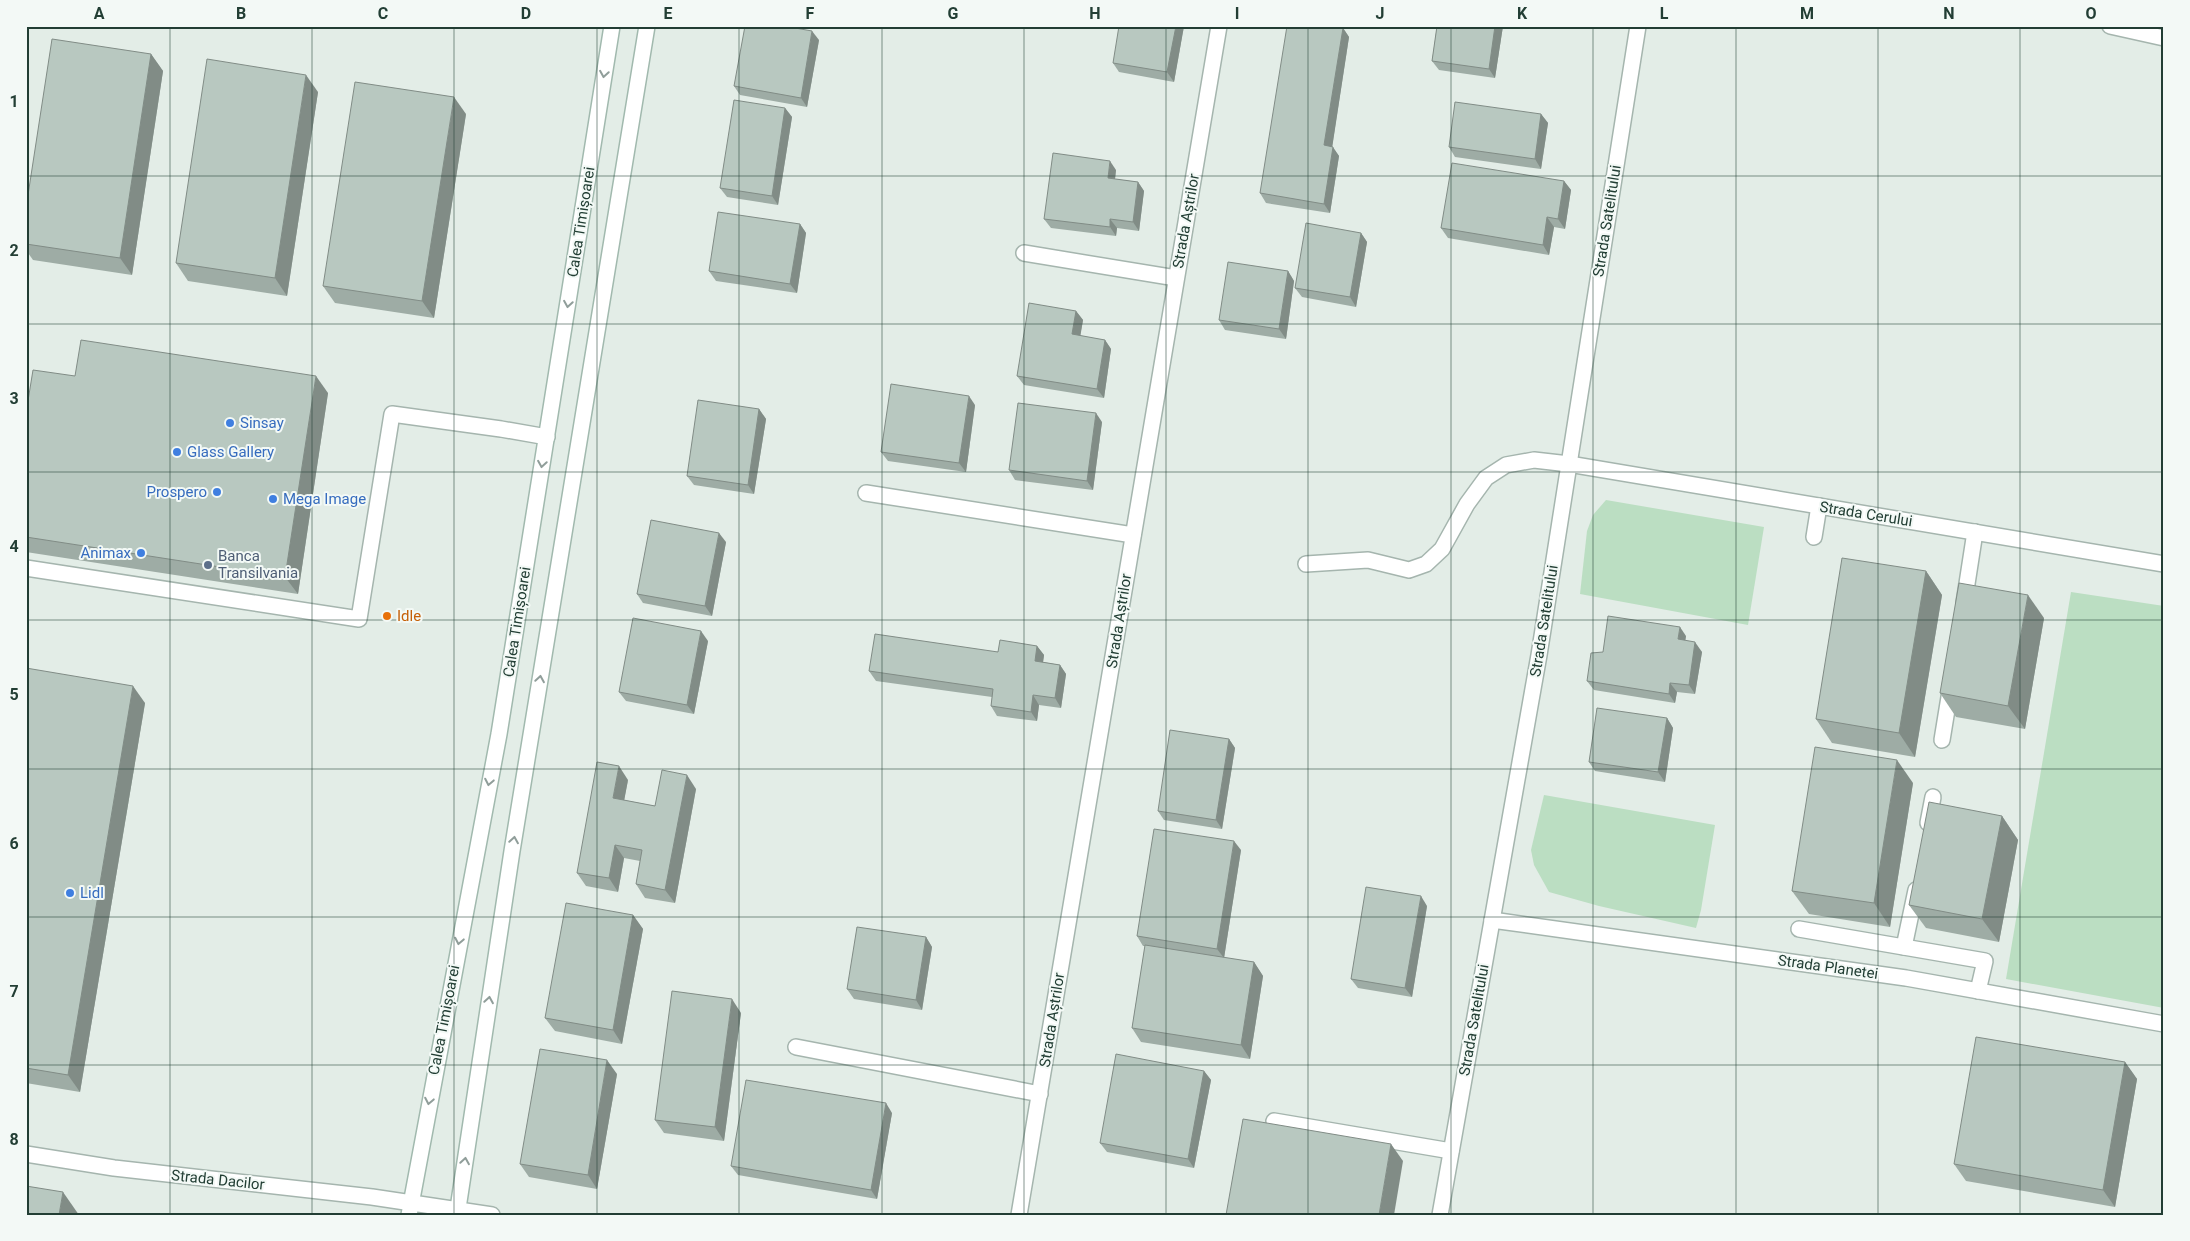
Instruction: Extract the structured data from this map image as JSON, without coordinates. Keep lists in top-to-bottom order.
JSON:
{
  "streets": {
    "street": [
      "Strada Aștrilor",
      "Strada Satelitului",
      "Calea Timișoarei",
      "Strada Cerului",
      "Strada Planetei",
      "Strada Dacilor"
    ]
  },
  "crossings": [
    ["Strada Satelitului", "Strada Cerului"],
    ["Strada Satelitului", "Strada Planetei"],
    ["Calea Timișoarei", "Strada Dacilor"]
  ],
  "places": [
    "Sinsay",
    "Glass Gallery",
    "Prospero",
    "Mega Image",
    "Animax",
    "Banca Transilvania",
    "Idle",
    "Lidl"
  ],
  "grid": {
    "columns": [
      "A",
      "B",
      "C",
      "D",
      "E",
      "F",
      "G",
      "H",
      "I",
      "J",
      "K",
      "L",
      "M",
      "N",
      "O"
    ],
    "rows": [
      "1",
      "2",
      "3",
      "4",
      "5",
      "6",
      "7",
      "8"
    ]
  }
}
